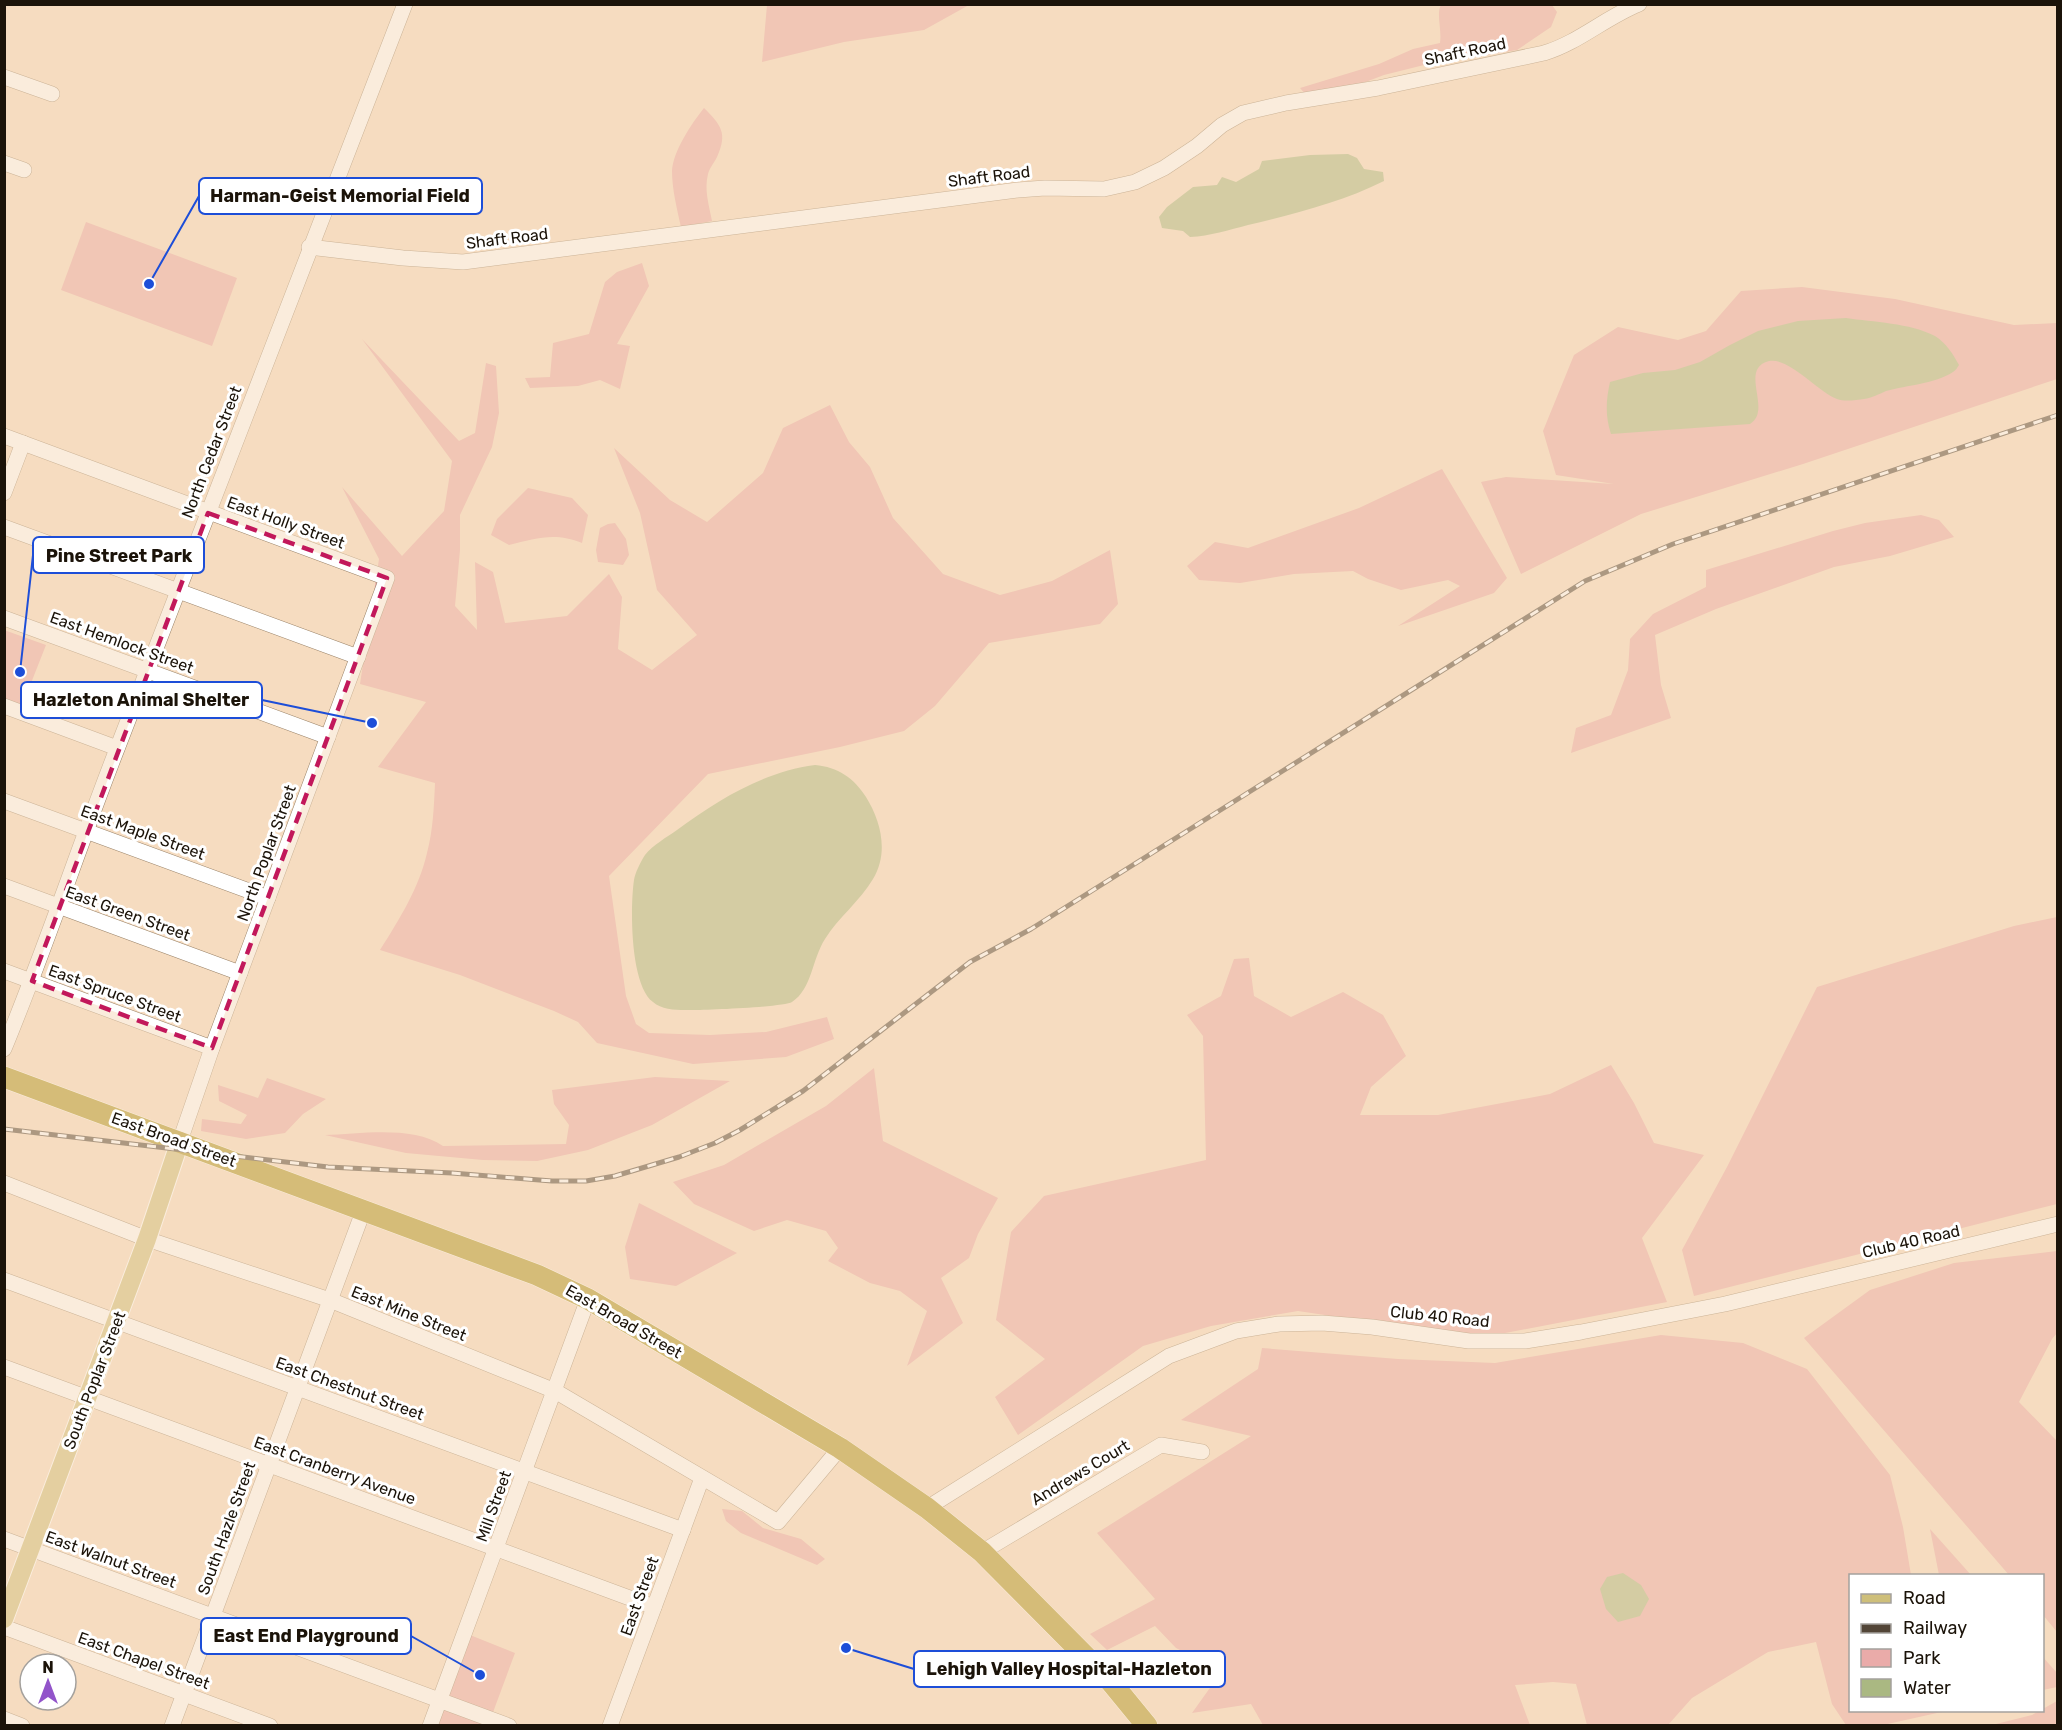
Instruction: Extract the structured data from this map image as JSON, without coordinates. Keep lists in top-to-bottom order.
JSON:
{
  "streets": {
    "highway": ["East Broad Street"],
    "main road": ["South Poplar Street"],
    "street": [
      "Shaft Road",
      "North Cedar Street",
      "East Holly Street",
      "East Hemlock Street",
      "East Maple Street",
      "North Poplar Street",
      "East Green Street",
      "East Spruce Street",
      "Club 40 Road",
      "East Mine Street",
      "East Chestnut Street",
      "East Cranberry Avenue",
      "Andrews Court",
      "Mill Street",
      "South Hazle Street",
      "East Walnut Street",
      "East Street",
      "East Chapel Street"
    ]
  },
  "crossings": [
    ["Shaft Road", "North Cedar Street"],
    ["North Cedar Street", "East Holly Street"],
    ["North Cedar Street", "East Hemlock Street"],
    ["North Cedar Street", "East Maple Street"],
    ["North Cedar Street", "East Green Street"],
    ["North Cedar Street", "East Spruce Street"],
    ["East Holly Street", "North Poplar Street"],
    ["East Hemlock Street", "North Poplar Street"],
    ["East Maple Street", "North Poplar Street"],
    ["North Poplar Street", "East Green Street"],
    ["North Poplar Street", "East Spruce Street"],
    ["North Poplar Street", "East Broad Street"],
    ["North Poplar Street", "South Poplar Street"],
    ["East Broad Street", "Club 40 Road"],
    ["East Broad Street", "East Mine Street"],
    ["East Broad Street", "South Poplar Street"],
    ["East Broad Street", "Andrews Court"],
    ["East Broad Street", "Mill Street"],
    ["East Broad Street", "South Hazle Street"],
    ["East Mine Street", "South Poplar Street"],
    ["East Mine Street", "Mill Street"],
    ["East Mine Street", "South Hazle Street"],
    ["East Mine Street", "East Street"],
    ["South Poplar Street", "East Chestnut Street"],
    ["South Poplar Street", "East Cranberry Avenue"],
    ["South Poplar Street", "East Walnut Street"],
    ["East Chestnut Street", "Mill Street"],
    ["East Chestnut Street", "South Hazle Street"],
    ["East Chestnut Street", "East Street"],
    ["East Cranberry Avenue", "Mill Street"],
    ["East Cranberry Avenue", "South Hazle Street"],
    ["East Cranberry Avenue", "East Street"],
    ["Mill Street", "East Walnut Street"],
    ["South Hazle Street", "East Walnut Street"],
    ["South Hazle Street", "East Chapel Street"]
  ],
  "places": [
    "Harman-Geist Memorial Field",
    "Pine Street Park",
    "Hazleton Animal Shelter",
    "Lehigh Valley Hospital-Hazleton",
    "East End Playground"
  ],
  "legend": [
    "Road",
    "Railway",
    "Park",
    "Water"
  ],
  "north": "top"
}
